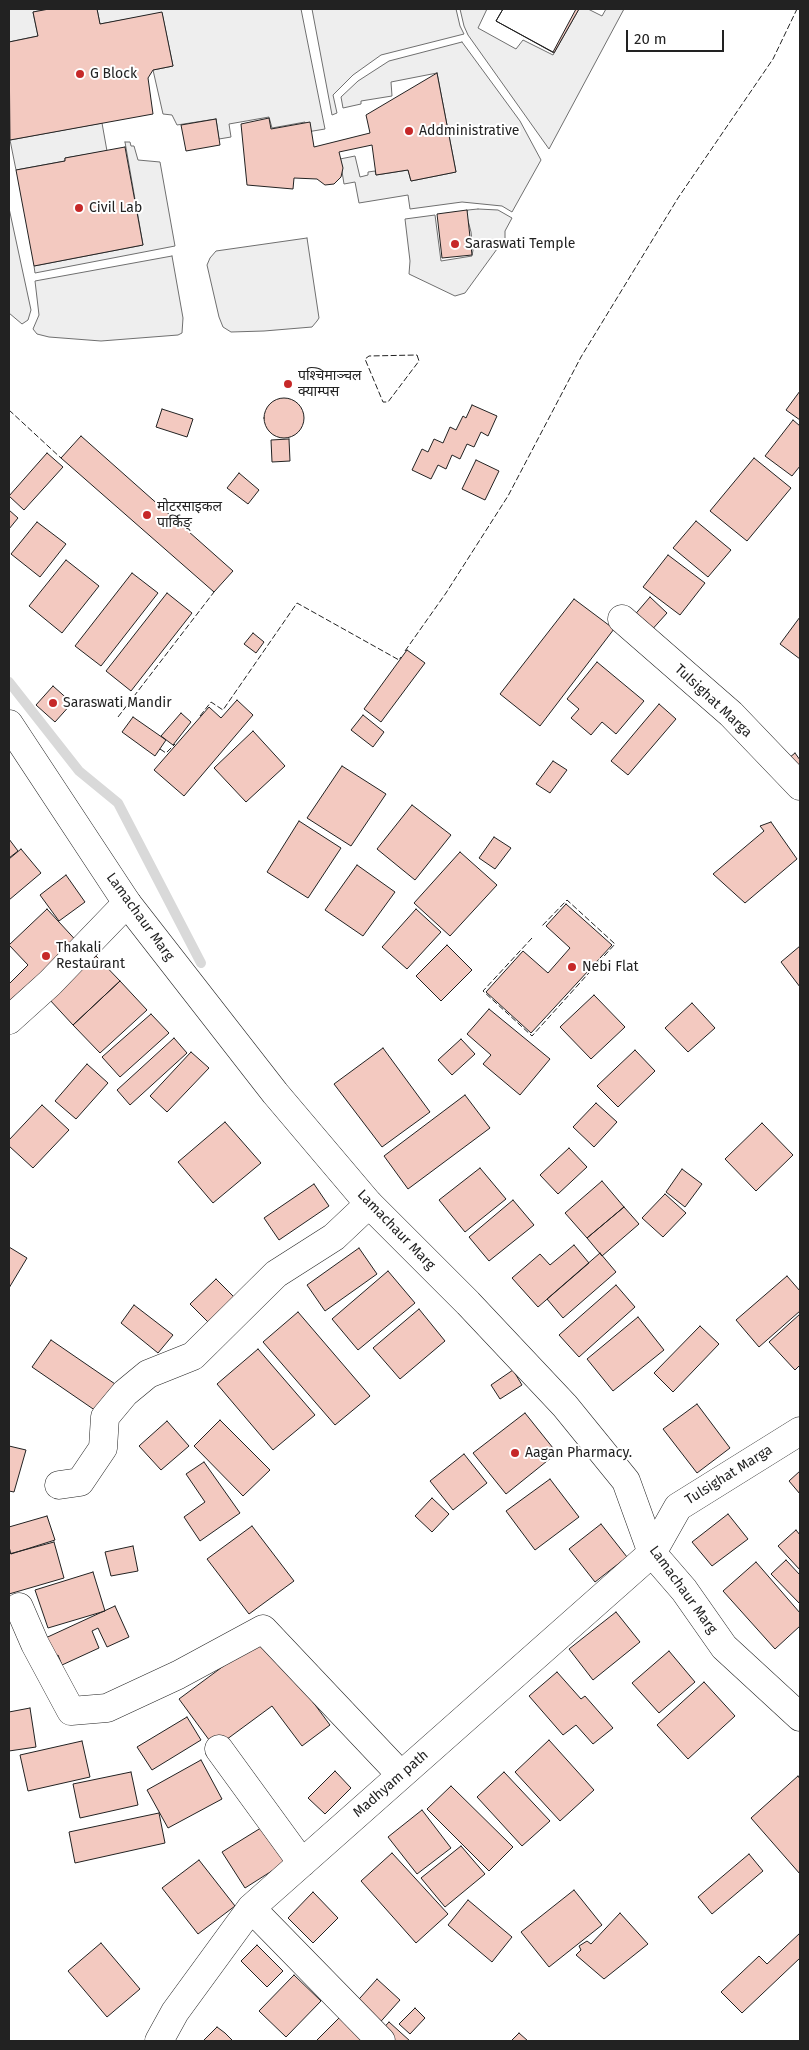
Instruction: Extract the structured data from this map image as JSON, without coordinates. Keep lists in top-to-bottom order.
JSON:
{
  "streets": {
    "street": ["Tulsighat Marga", "Lamachaur Marg", "Madhyam path"]
  },
  "crossings": [
    ["Tulsighat Marga", "Lamachaur Marg"],
    ["Tulsighat Marga", "Madhyam path"],
    ["Lamachaur Marg", "Madhyam path"]
  ],
  "places": [
    "G Block",
    "Addministrative",
    "Civil Lab",
    "Saraswati Temple",
    "पश्‍चिमाञ्‍चल क्याम्पस",
    "मोटरसाइकल पार्किङ्",
    "Saraswati Mandir",
    "Thakali Restaurant",
    "Nebi Flat",
    "Aagan Pharmacy."
  ],
  "scale_bar": "20 m"
}
